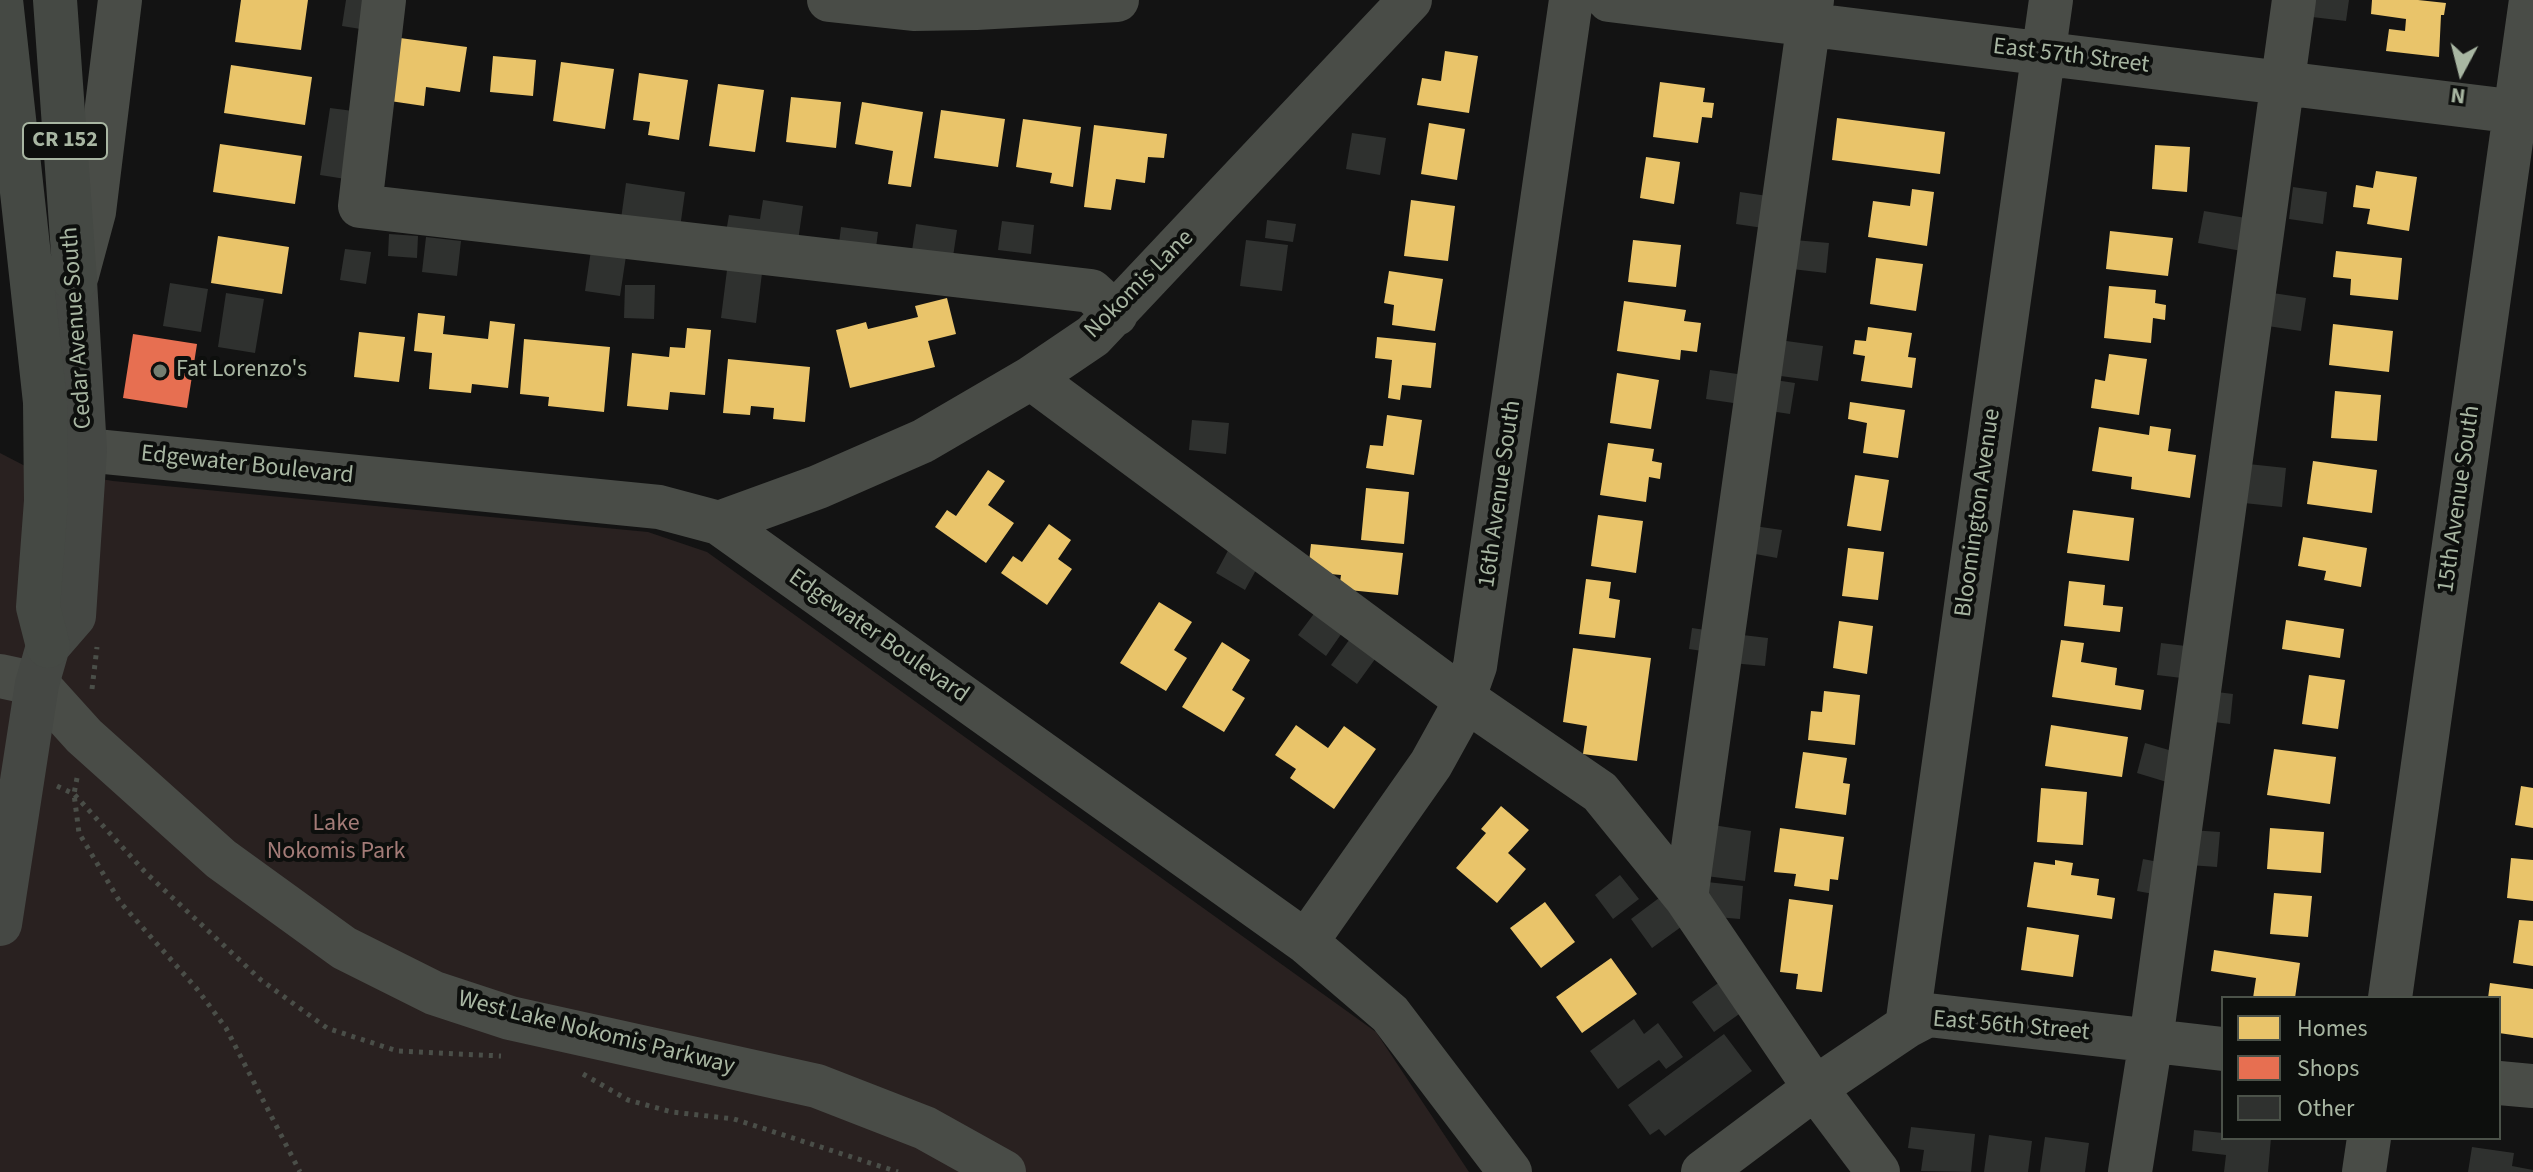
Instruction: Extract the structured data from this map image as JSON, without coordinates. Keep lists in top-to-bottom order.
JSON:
{
  "streets": {
    "highway": ["CR 152", "Cedar Avenue South"],
    "street": [
      "East 57th Street",
      "Nokomis Lane",
      "Edgewater Boulevard",
      "16th Avenue South",
      "15th Avenue South",
      "Bloomington Avenue",
      "East 56th Street",
      "West Lake Nokomis Parkway"
    ]
  },
  "crossings": [
    ["East 57th Street", "15th Avenue South"],
    ["East 57th Street", "Bloomington Avenue"],
    ["Nokomis Lane", "Edgewater Boulevard"],
    ["Cedar Avenue South", "Edgewater Boulevard"],
    ["Cedar Avenue South", "West Lake Nokomis Parkway"],
    ["Edgewater Boulevard", "16th Avenue South"],
    ["Bloomington Avenue", "East 56th Street"]
  ],
  "parks": ["Lake Nokomis Park"],
  "places": ["Fat Lorenzo's"],
  "legend": ["Homes", "Shops", "Other"],
  "north": "bottom"
}
